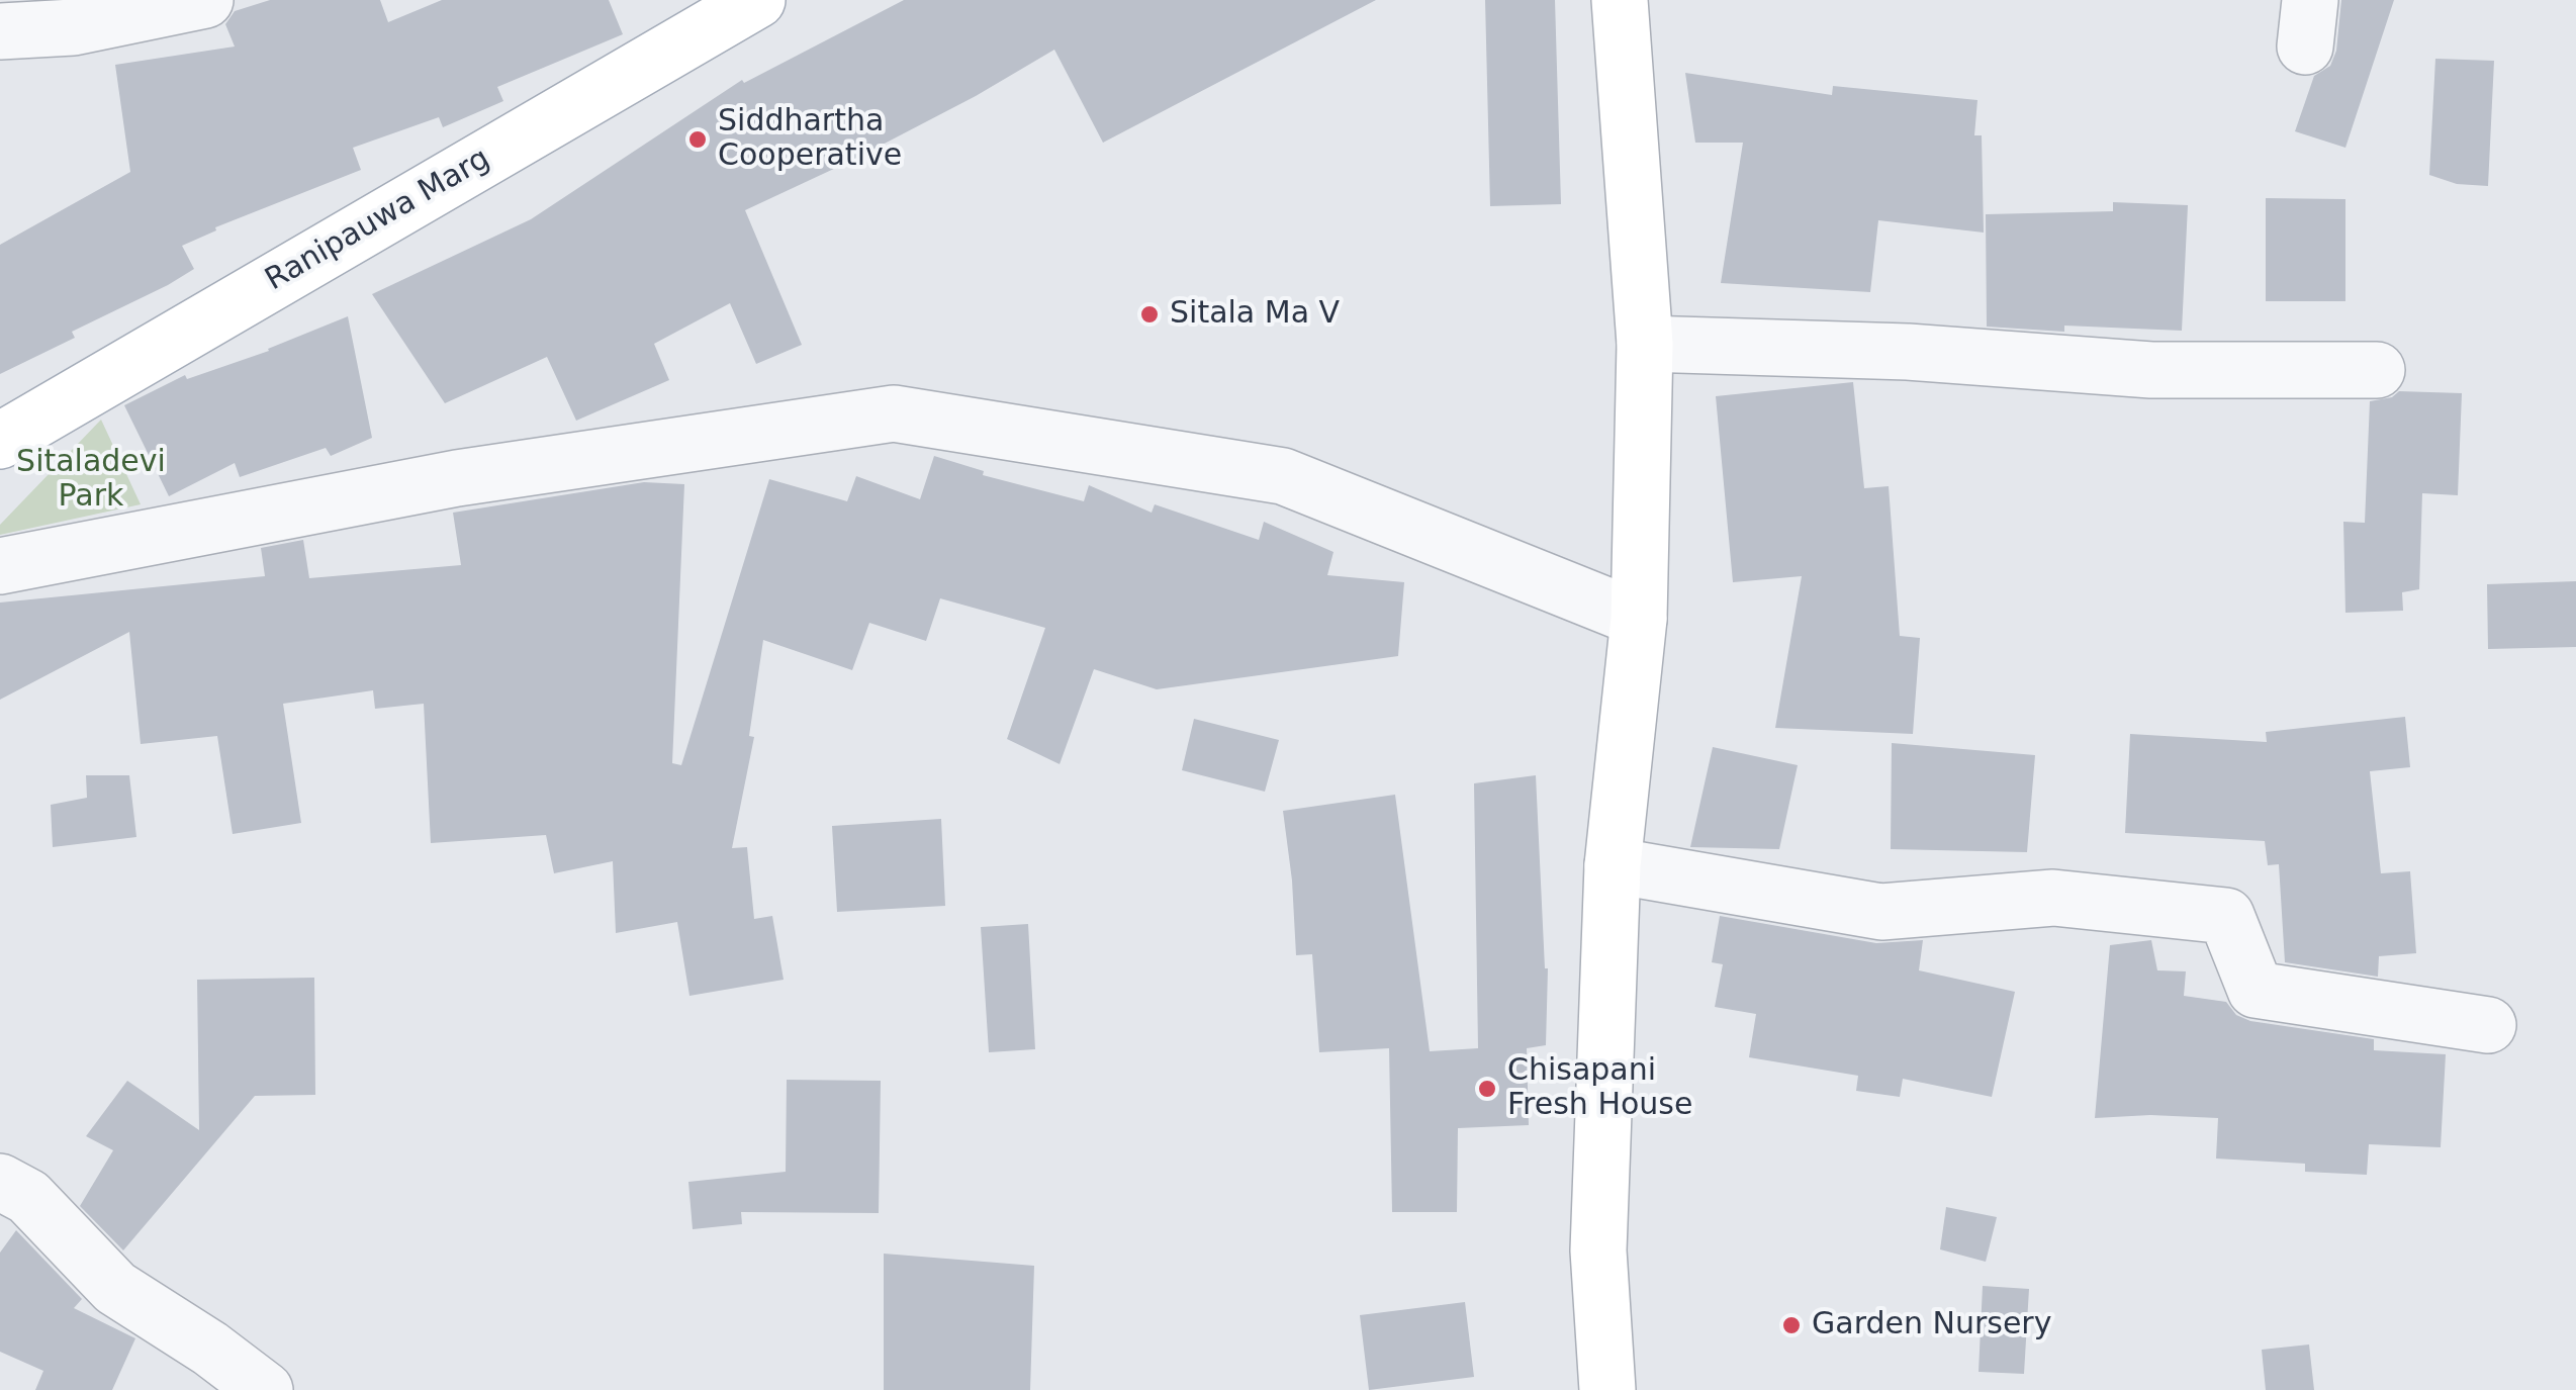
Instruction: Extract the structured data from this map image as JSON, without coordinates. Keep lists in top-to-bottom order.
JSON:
{
  "streets": {
    "main road": ["Ranipauwa Marg"]
  },
  "parks": ["Sitaladevi Park"],
  "places": [
    "Siddhartha Cooperative",
    "Sitala Ma V",
    "Chisapani Fresh House",
    "Garden Nursery"
  ]
}
